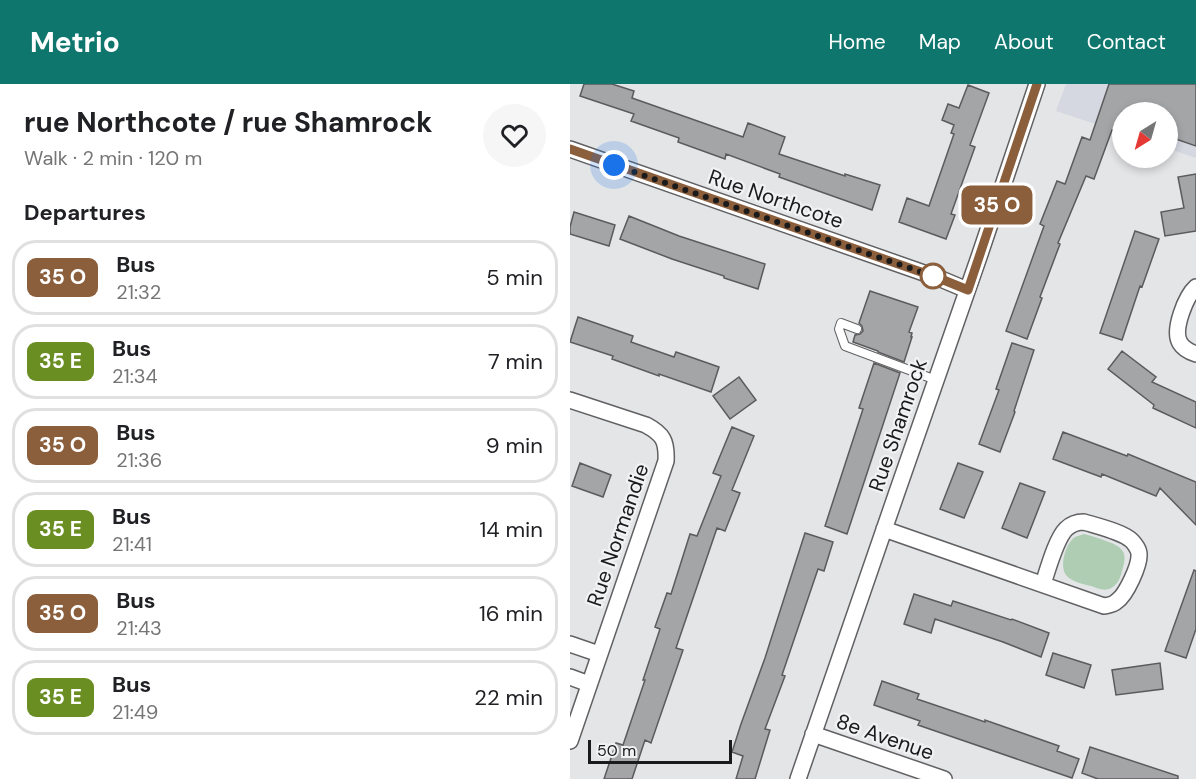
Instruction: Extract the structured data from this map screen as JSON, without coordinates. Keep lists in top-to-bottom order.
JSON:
{
  "streets": {
    "street": [
      "Rue Northcote",
      "Rue Shamrock",
      "Rue Normandie",
      "8e Avenue"
    ]
  },
  "crossings": [
    ["Rue Northcote", "Rue Shamrock"],
    ["Rue Shamrock", "8e Avenue"]
  ],
  "scale_bar": "50 m",
  "north": "bottom left",
  "page": {
    "header": "Metrio",
    "nav": [
      "Home",
      "Map",
      "About",
      "Contact"
    ],
    "heading": [
      ["rue Northcote / rue Shamrock", "Walk · 2 min · 120 m"],
      "Departures"
    ],
    "on_map": "35 O",
    "list": [
      {
        "mark": "35 O",
        "name": "Bus",
        "note": "21:32",
        "value": "5 min"
      },
      {
        "mark": "35 E",
        "name": "Bus",
        "note": "21:34",
        "value": "7 min"
      },
      {
        "mark": "35 O",
        "name": "Bus",
        "note": "21:36",
        "value": "9 min"
      },
      {
        "mark": "35 E",
        "name": "Bus",
        "note": "21:41",
        "value": "14 min"
      },
      {
        "mark": "35 O",
        "name": "Bus",
        "note": "21:43",
        "value": "16 min"
      },
      {
        "mark": "35 E",
        "name": "Bus",
        "note": "21:49",
        "value": "22 min"
      }
    ],
    "scale": "50 m"
  }
}
